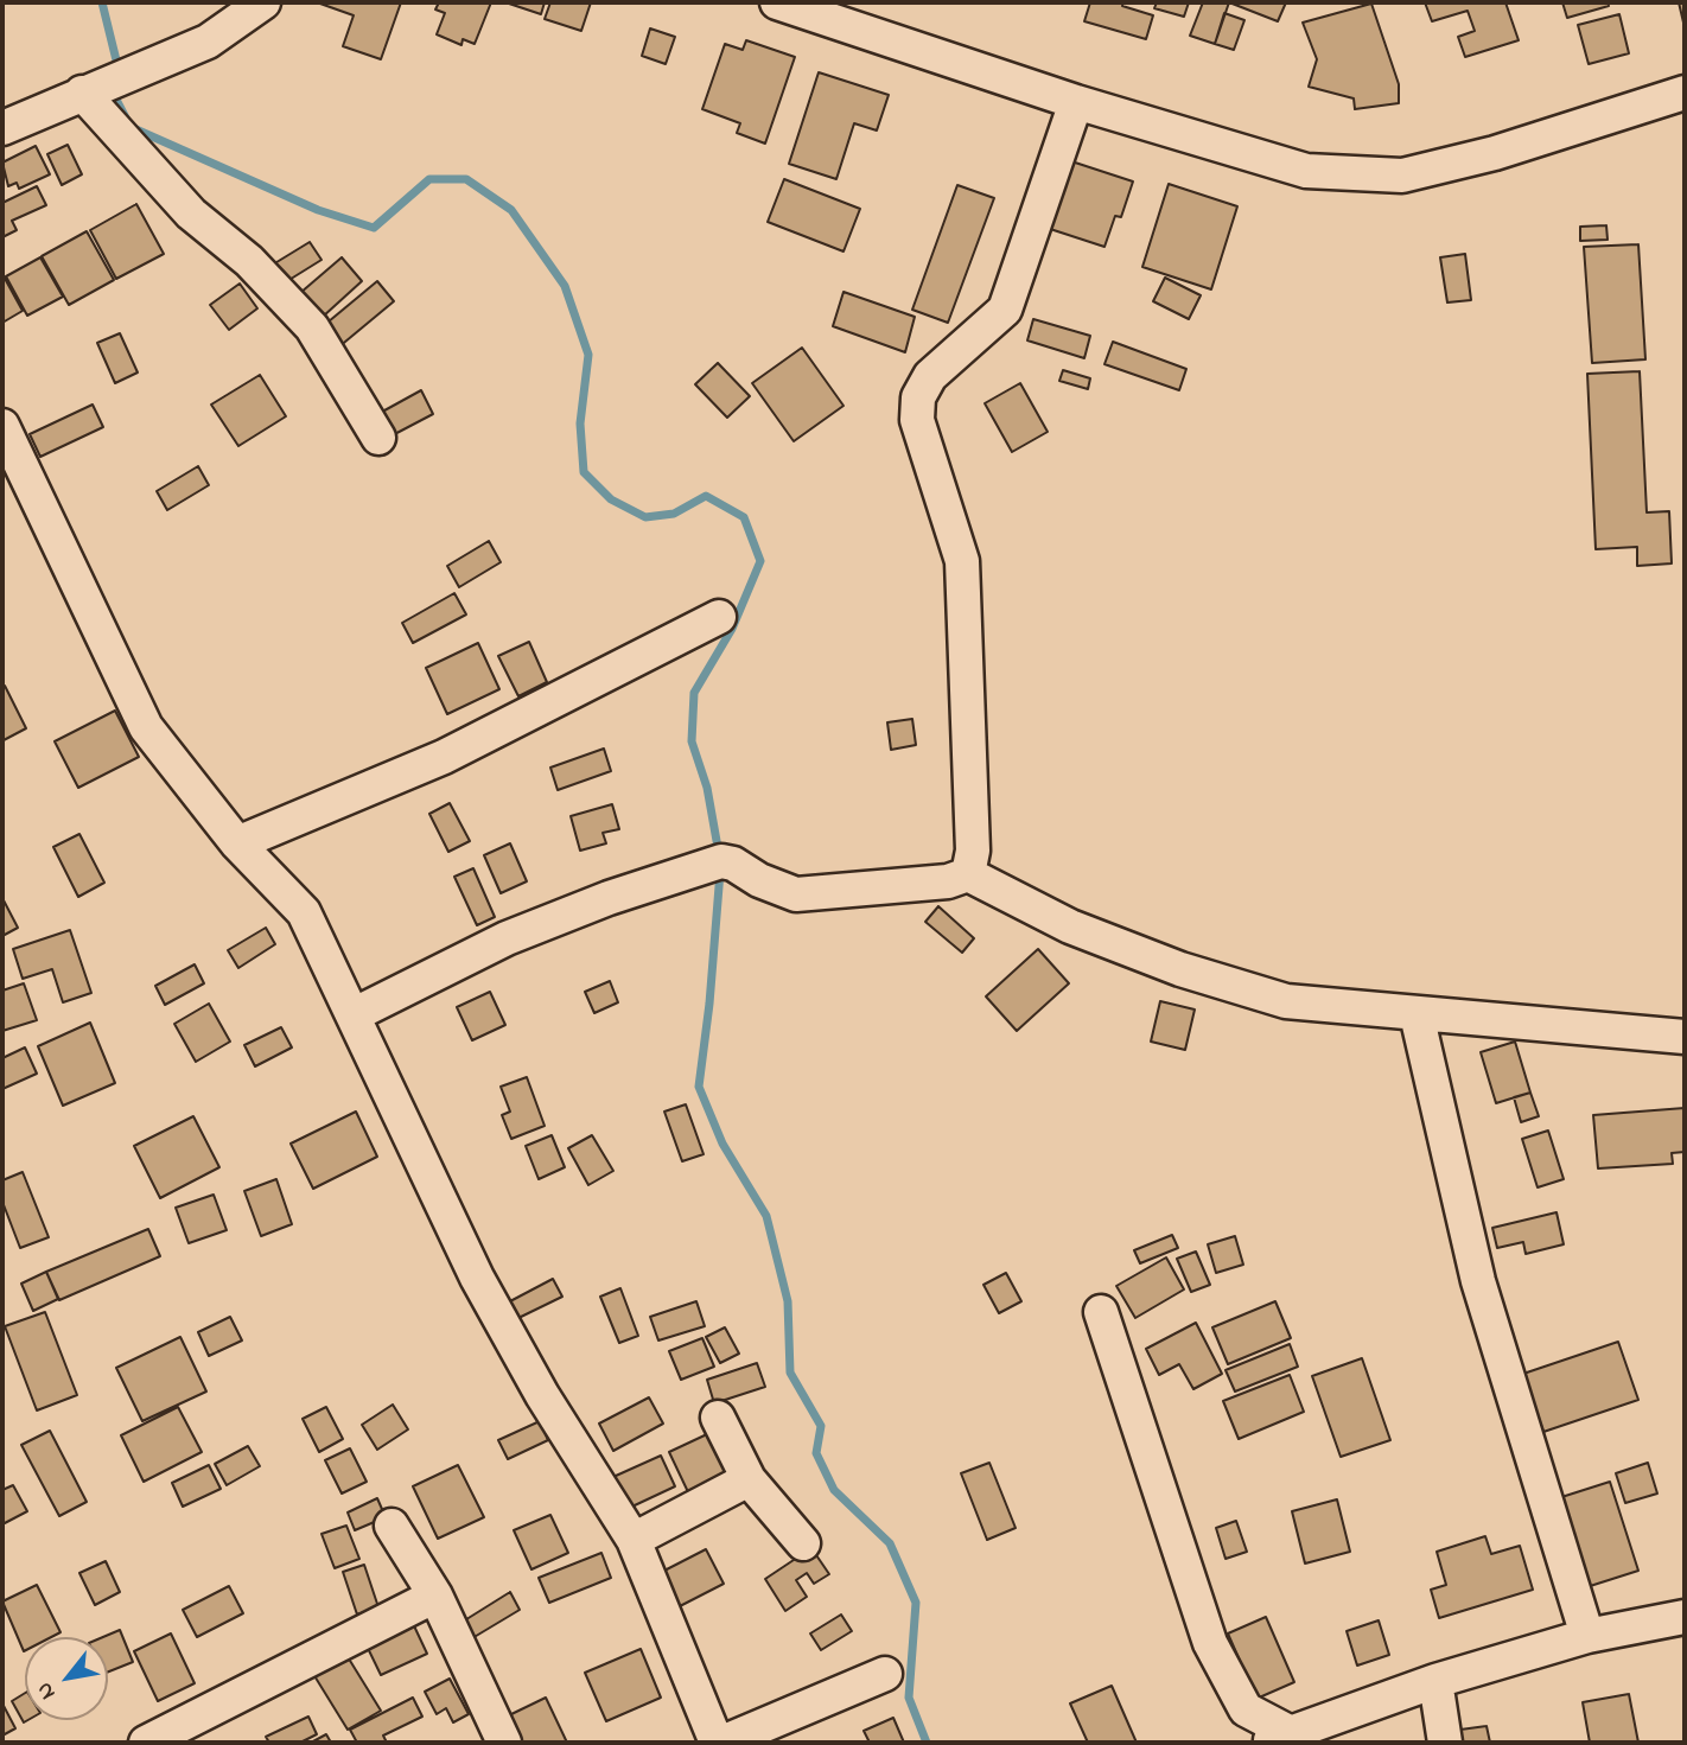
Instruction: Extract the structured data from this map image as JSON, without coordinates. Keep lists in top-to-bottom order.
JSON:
{
  "north": "bottom left"
}
